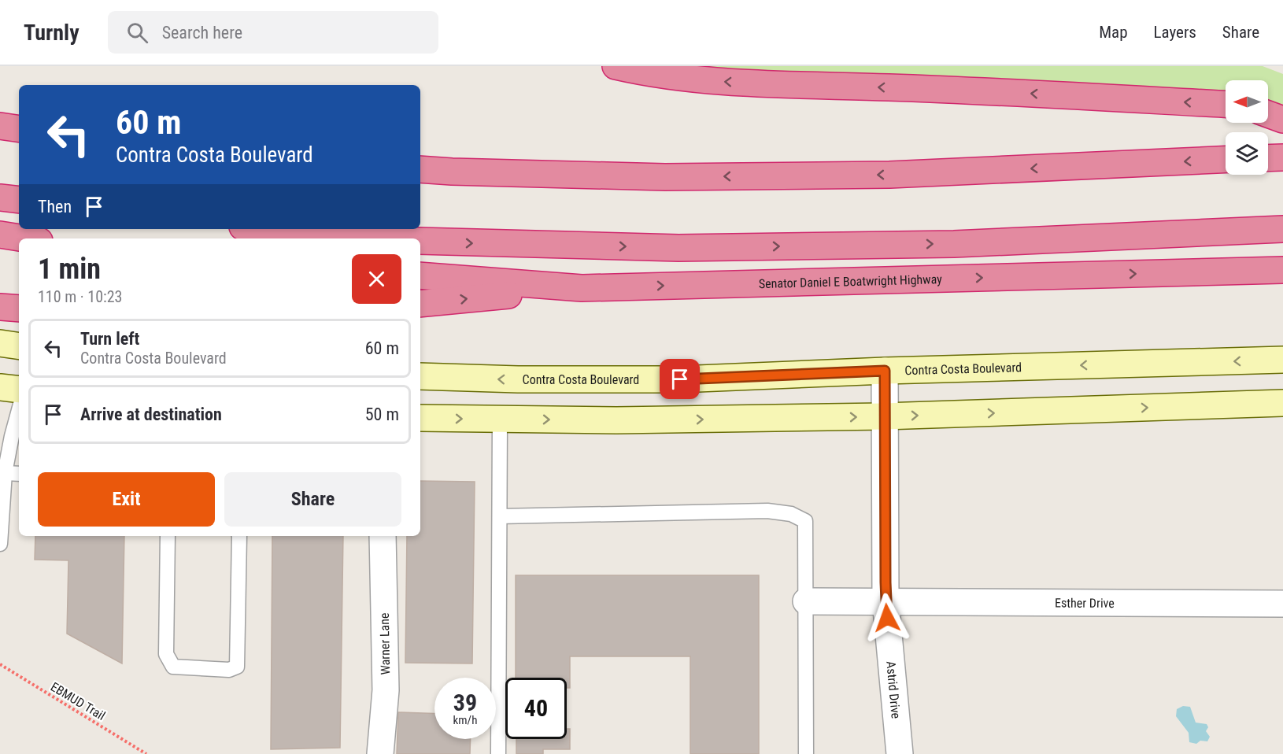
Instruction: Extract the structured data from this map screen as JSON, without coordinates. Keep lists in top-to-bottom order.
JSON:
{
  "streets": {
    "highway": ["Senator Daniel E Boatwright Highway"],
    "main road": ["Contra Costa Boulevard"],
    "street": ["Esther Drive", "Warner Lane", "Astrid Drive"],
    "path": ["EBMUD Trail"]
  },
  "crossings": [
    ["Contra Costa Boulevard", "Astrid Drive"],
    ["Esther Drive", "Astrid Drive"]
  ],
  "north": "left",
  "page": {
    "header": "Turnly",
    "search": "Search here",
    "nav": ["Map", "Layers", "Share"],
    "turn": ["60 m", "Contra Costa Boulevard"],
    "then": "Then",
    "heading": ["1 min", "110 m · 10:23"],
    "list": [
      {
        "name": "Turn left",
        "note": "Contra Costa Boulevard",
        "value": "60 m"
      },
      {
        "name": "Arrive at destination",
        "value": "50 m"
      }
    ],
    "buttons": ["Exit", "Share"],
    "speed": "39 km/h",
    "limit": "40"
  }
}
